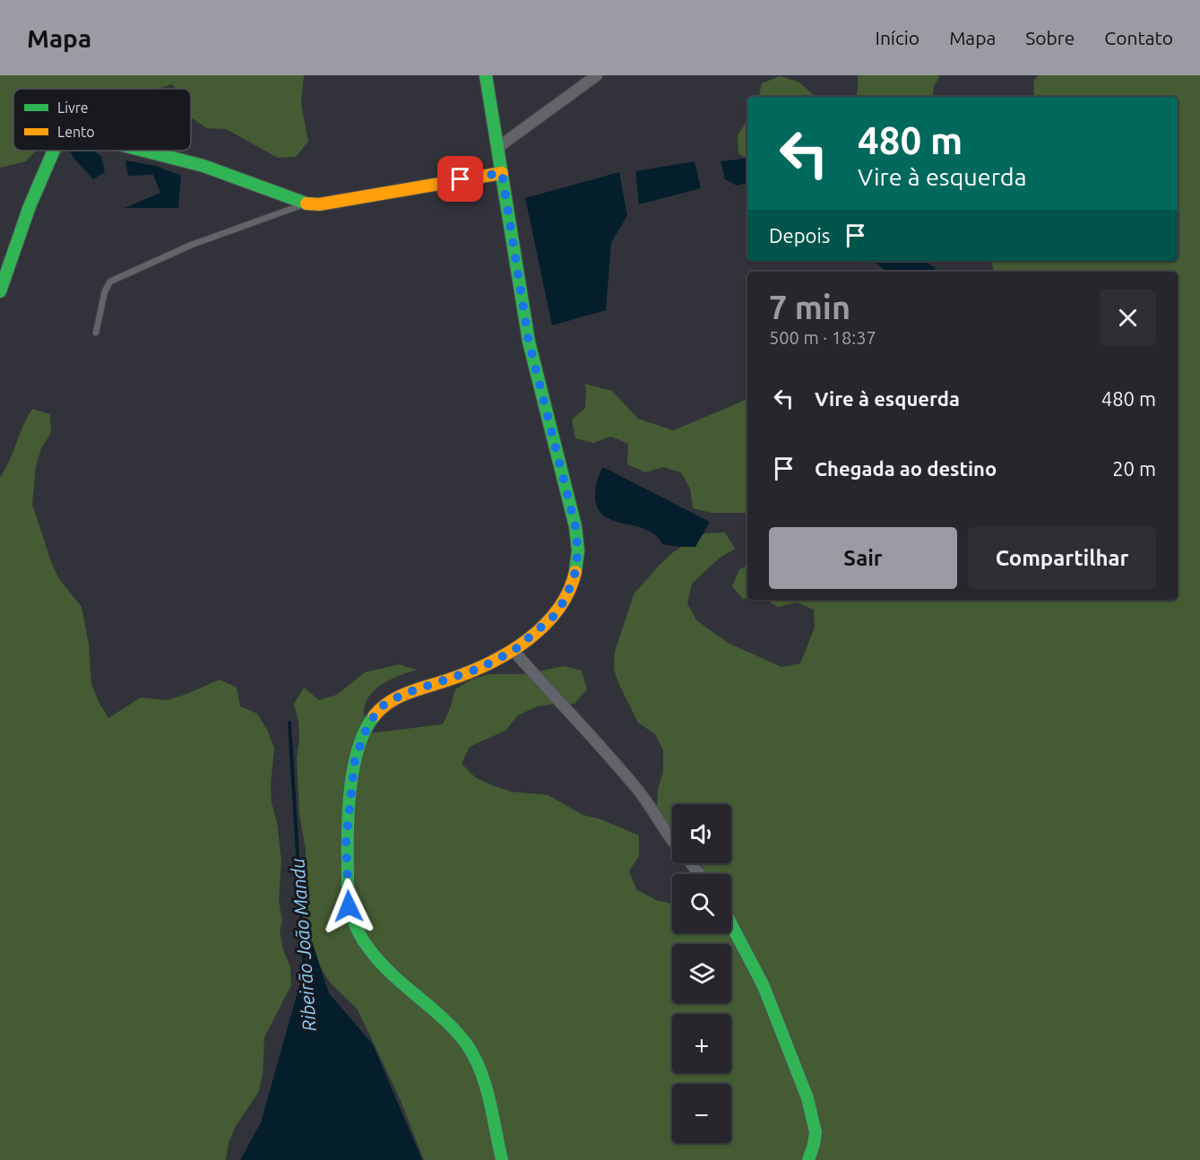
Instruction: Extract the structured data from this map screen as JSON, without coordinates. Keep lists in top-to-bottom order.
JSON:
{
  "water": ["Ribeirão João Mandu"],
  "legend": ["Livre", "Lento"],
  "page": {
    "header": "Mapa",
    "nav": [
      "Início",
      "Mapa",
      "Sobre",
      "Contato"
    ],
    "turn": ["480 m", "Vire à esquerda"],
    "then": "Depois",
    "heading": ["7 min", "500 m · 18:37"],
    "list": [
      {
        "name": "Vire à esquerda",
        "value": "480 m"
      },
      {
        "name": "Chegada ao destino",
        "value": "20 m"
      }
    ],
    "buttons": ["Sair", "Compartilhar"],
    "map_buttons": ["+", "−"]
  }
}
